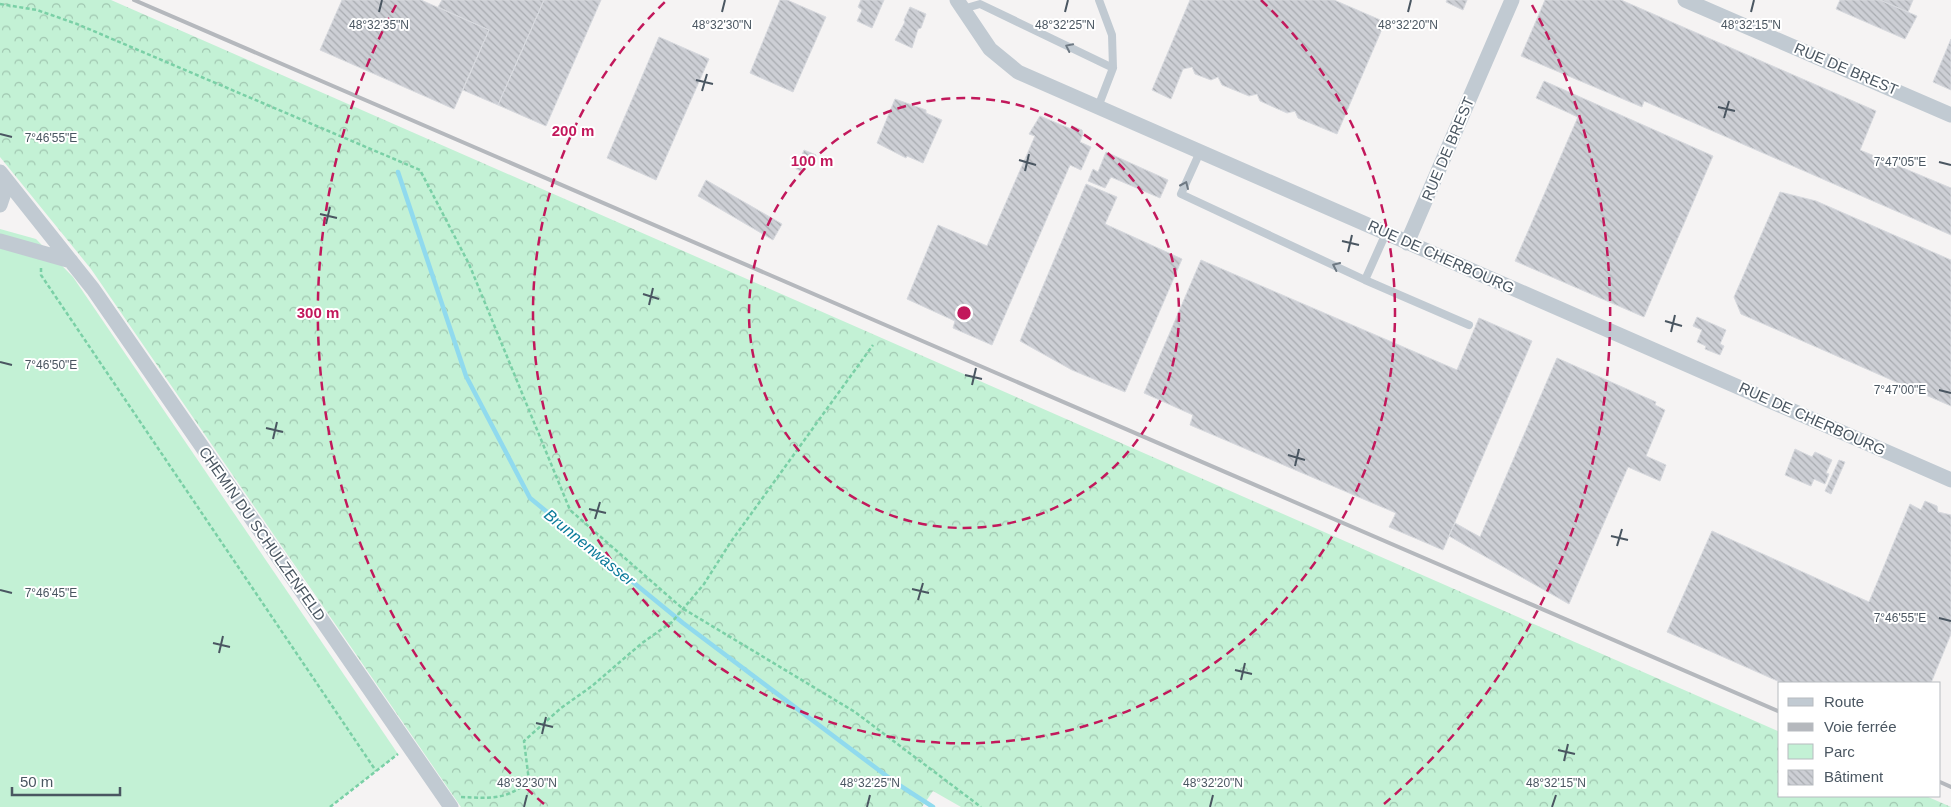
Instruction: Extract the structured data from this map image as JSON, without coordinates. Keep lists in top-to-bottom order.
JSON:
{
  "streets": {
    "street": ["RUE DE BREST", "RUE DE CHERBOURG", "CHEMIN DU SCHULZENFELD"]
  },
  "crossings": [
    ["RUE DE BREST", "RUE DE CHERBOURG"]
  ],
  "water": ["Brunnenwasser"],
  "legend": [
    "Route",
    "Voie ferrée",
    "Parc",
    "Bâtiment"
  ],
  "scale_bar": "50 m",
  "coordinates": [
    "48°32'35\"N",
    "48°32'30\"N",
    "48°32'25\"N",
    "48°32'20\"N",
    "48°32'15\"N",
    "7°46'55\"E",
    "7°47'05\"E",
    "7°46'50\"E",
    "7°47'00\"E",
    "7°46'45\"E"
  ],
  "rings": ["200 m", "100 m", "300 m"]
}
